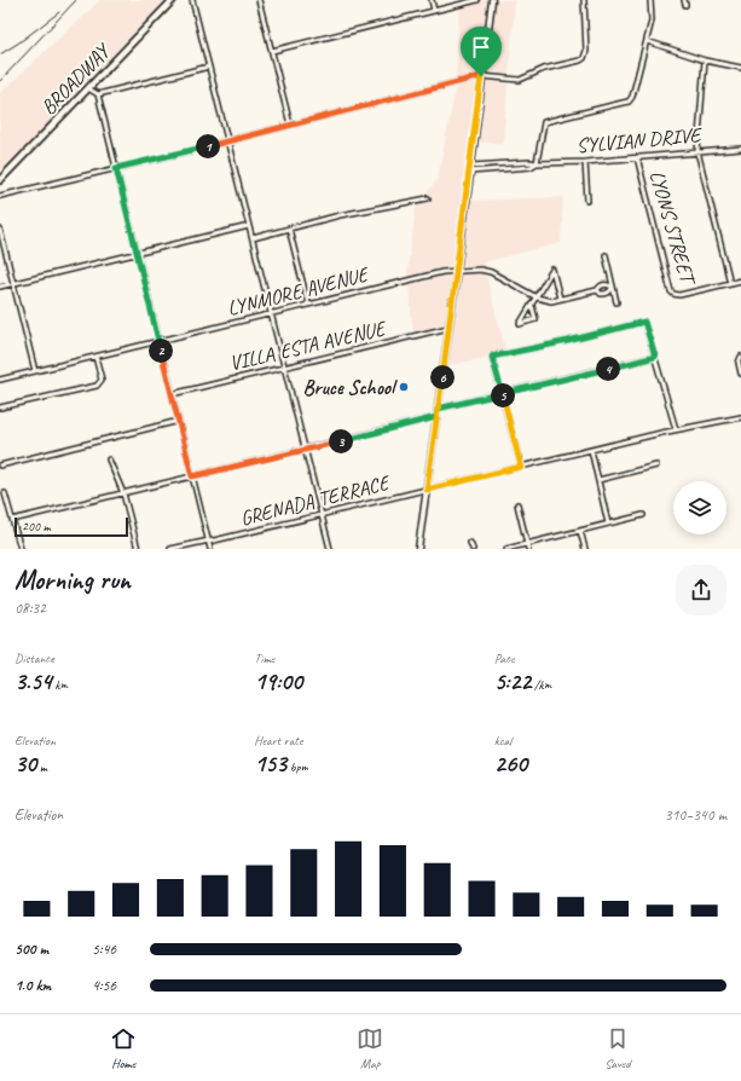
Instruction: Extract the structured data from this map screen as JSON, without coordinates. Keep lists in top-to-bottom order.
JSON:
{
  "streets": {
    "main road": ["BROADWAY"],
    "street": [
      "SYLVIAN DRIVE",
      "LYONS STREET",
      "LYNMORE AVENUE",
      "VILLA ESTA AVENUE",
      "GRENADA TERRACE"
    ]
  },
  "crossings": [
    ["SYLVIAN DRIVE", "LYONS STREET"]
  ],
  "places": ["Bruce School"],
  "scale_bar": "200 m",
  "page": {
    "pins": [
      "1",
      "2",
      "4",
      "6",
      "5",
      "3"
    ],
    "scale": "200 m",
    "heading": ["Morning run", "08:32"],
    "stats": [
      ["Distance", "3.54 km"],
      ["Time", "19:00"],
      ["Pace", "5:22 /km"],
      ["Elevation", "30 m"],
      ["Heart rate", "153 bpm"],
      ["kcal", "260"]
    ],
    "chart": ["Elevation", "310–340 m"],
    "list": [
      {
        "name": "500 m",
        "note": "5:46"
      },
      {
        "name": "1.0 km",
        "note": "4:56"
      }
    ],
    "tabs": ["Home", "Map", "Saved"]
  }
}
